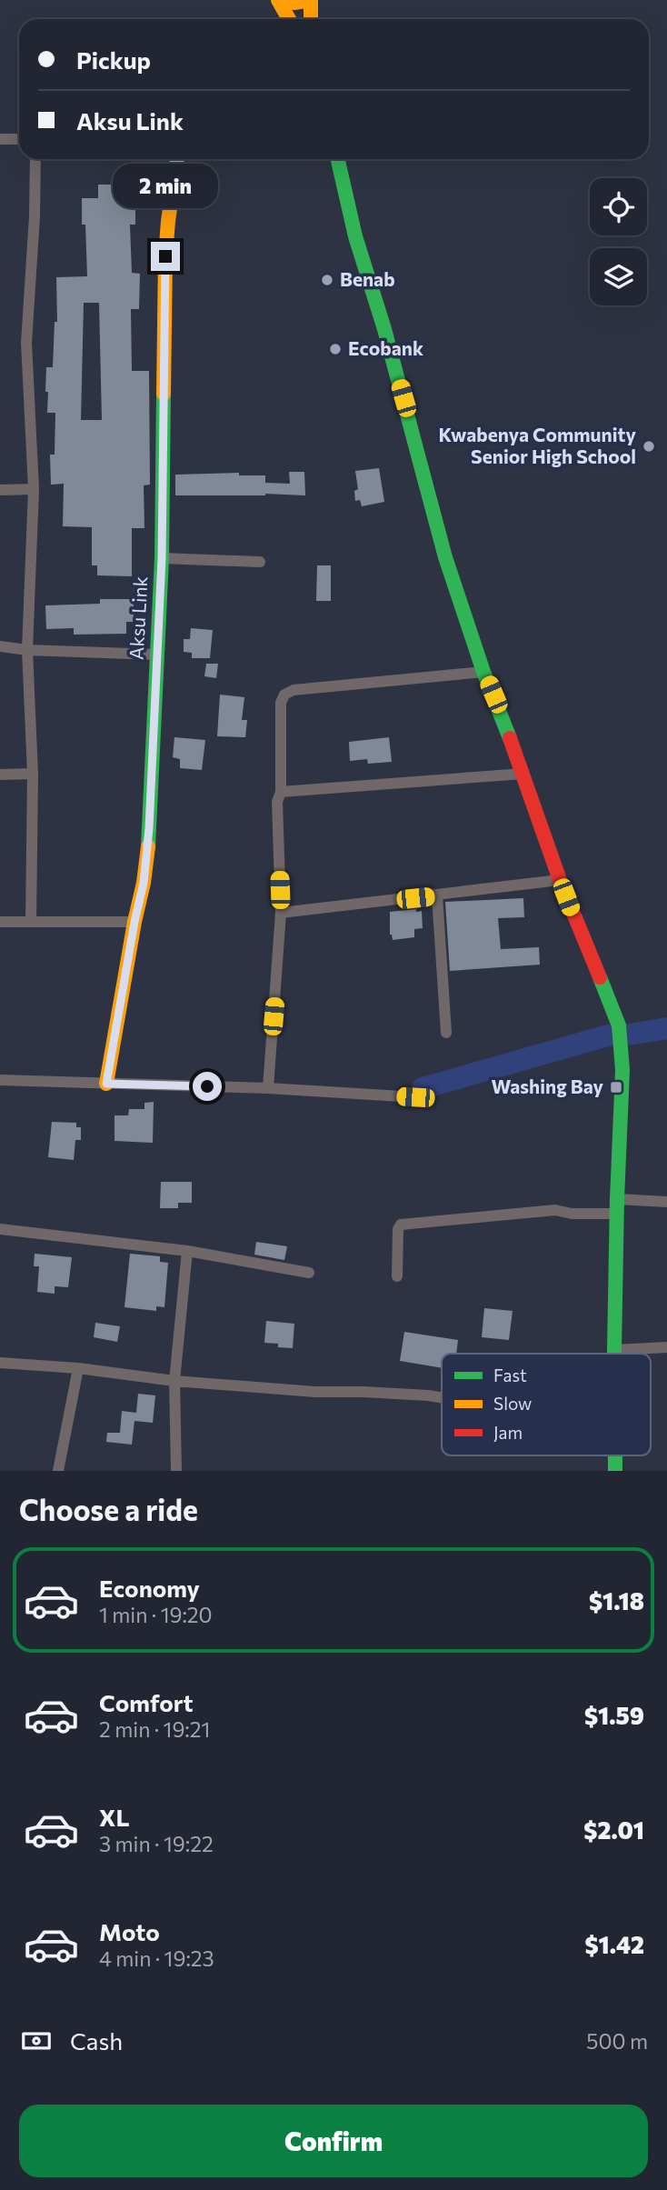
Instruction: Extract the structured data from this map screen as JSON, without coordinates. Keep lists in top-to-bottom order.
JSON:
{
  "streets": {
    "main road": ["Aksu Link"]
  },
  "places": {
    "other": ["Benab", "Ecobank", "Kwabenya Community Senior High School"],
    "transit": ["Washing Bay"]
  },
  "legend": ["Fast", "Slow", "Jam"],
  "page": {
    "banner": ["Pickup", "Aksu Link"],
    "bubble": "2 min",
    "heading": "Choose a ride",
    "list": [
      {
        "name": "Economy",
        "note": "1 min · 19:20",
        "value": "$1.18"
      },
      {
        "name": "Comfort",
        "note": "2 min · 19:21",
        "value": "$1.59"
      },
      {
        "name": "XL",
        "note": "3 min · 19:22",
        "value": "$2.01"
      },
      {
        "name": "Moto",
        "note": "4 min · 19:23",
        "value": "$1.42"
      }
    ],
    "pay": ["Cash", "500 m"],
    "buttons": "Confirm"
  }
}
